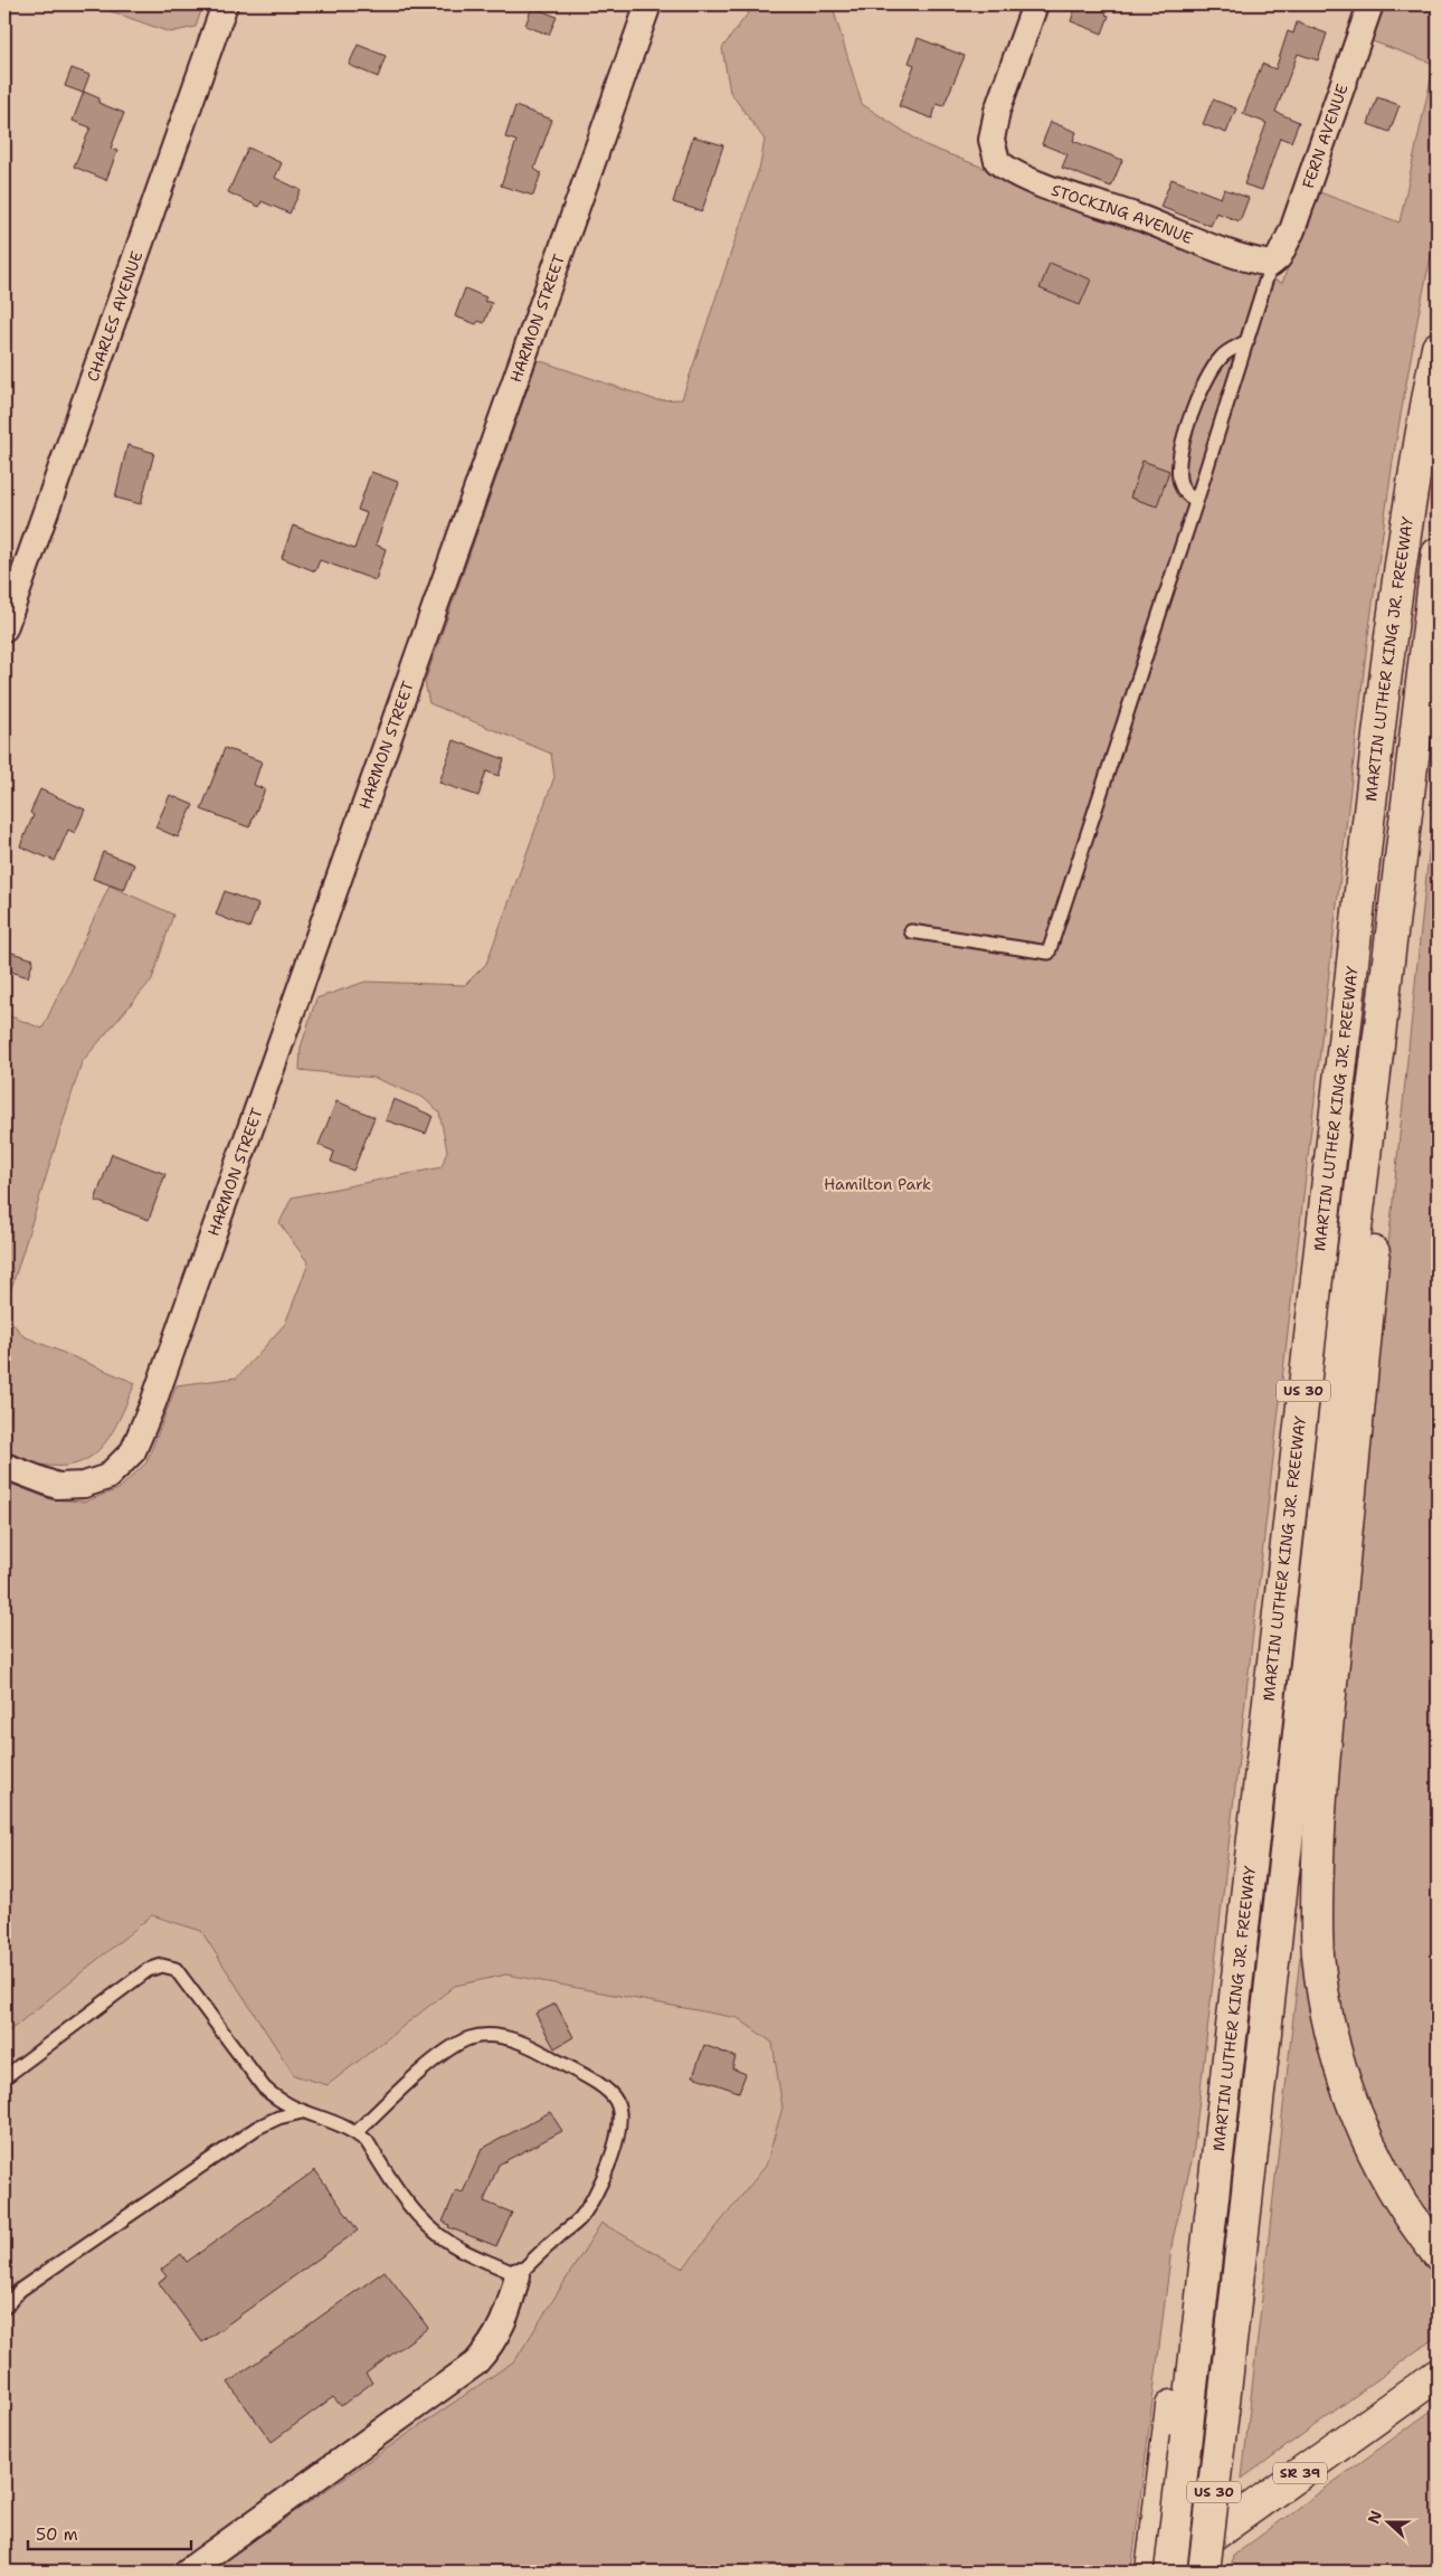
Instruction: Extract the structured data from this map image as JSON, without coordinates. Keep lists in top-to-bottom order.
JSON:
{
  "streets": {
    "main road": ["MARTIN LUTHER KING JR. FREEWAY", "US 30", "SR 39"],
    "street": [
      "FERN AVENUE",
      "STOCKING AVENUE",
      "CHARLES AVENUE",
      "HARMON STREET"
    ]
  },
  "crossings": [
    ["FERN AVENUE", "STOCKING AVENUE"]
  ],
  "parks": ["Hamilton Park"],
  "scale_bar": "50 m",
  "north": "left"
}
